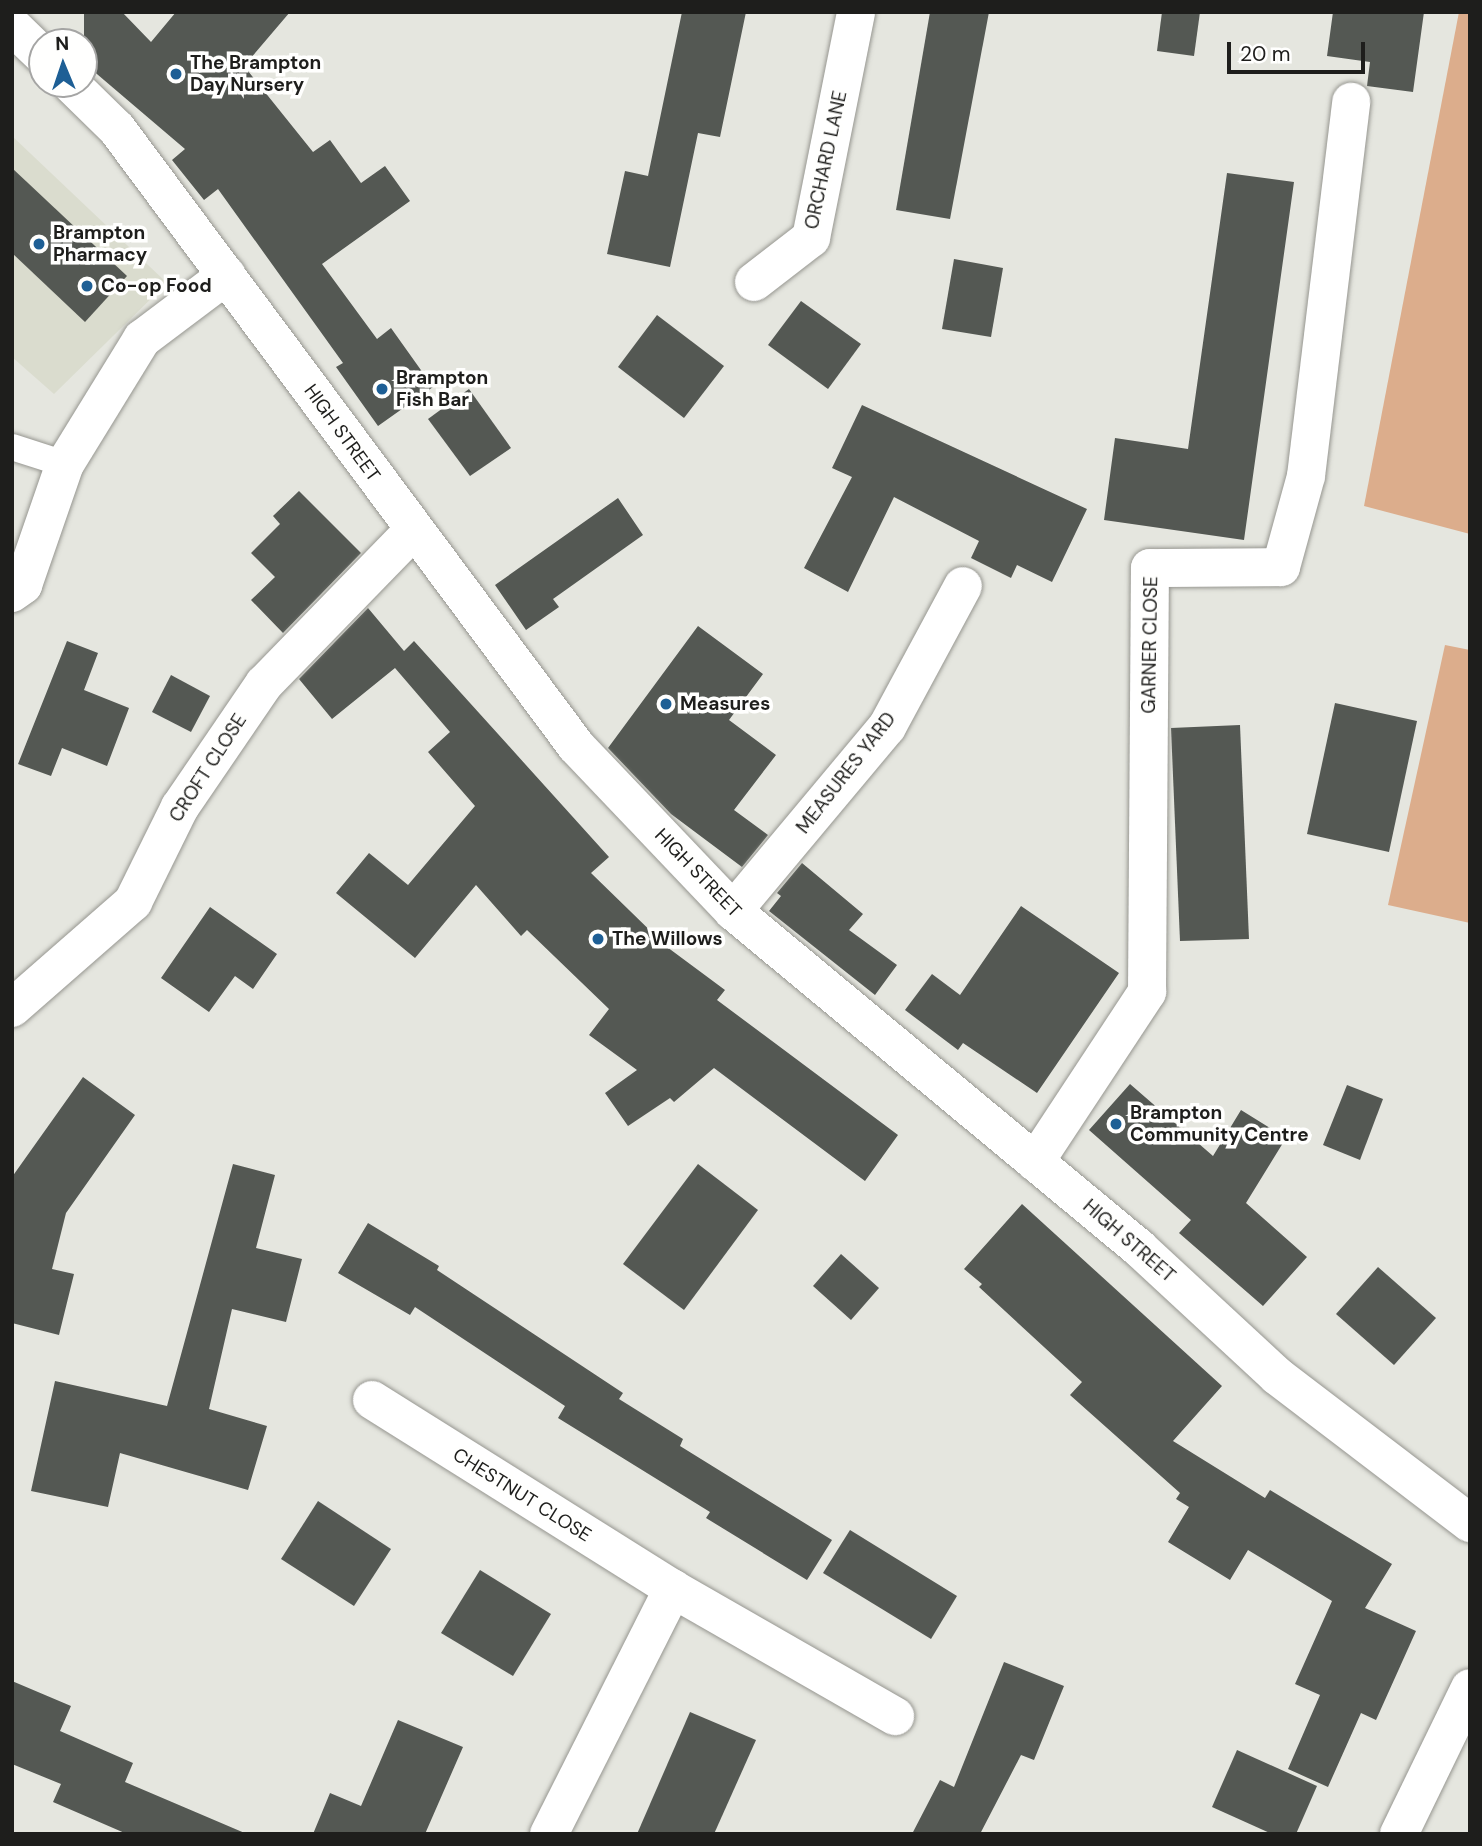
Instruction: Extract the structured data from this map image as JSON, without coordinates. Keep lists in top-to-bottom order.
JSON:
{
  "streets": {
    "street": [
      "ORCHARD LANE",
      "HIGH STREET",
      "GARNER CLOSE",
      "CROFT CLOSE",
      "MEASURES YARD",
      "CHESTNUT CLOSE"
    ]
  },
  "crossings": [
    ["HIGH STREET", "GARNER CLOSE"],
    ["HIGH STREET", "CROFT CLOSE"],
    ["HIGH STREET", "MEASURES YARD"]
  ],
  "places": [
    "The Brampton Day Nursery",
    "Brampton Pharmacy",
    "Co-op Food",
    "Brampton Fish Bar",
    "Measures",
    "The Willows",
    "Brampton Community Centre"
  ],
  "scale_bar": "20 m",
  "north": "top"
}
